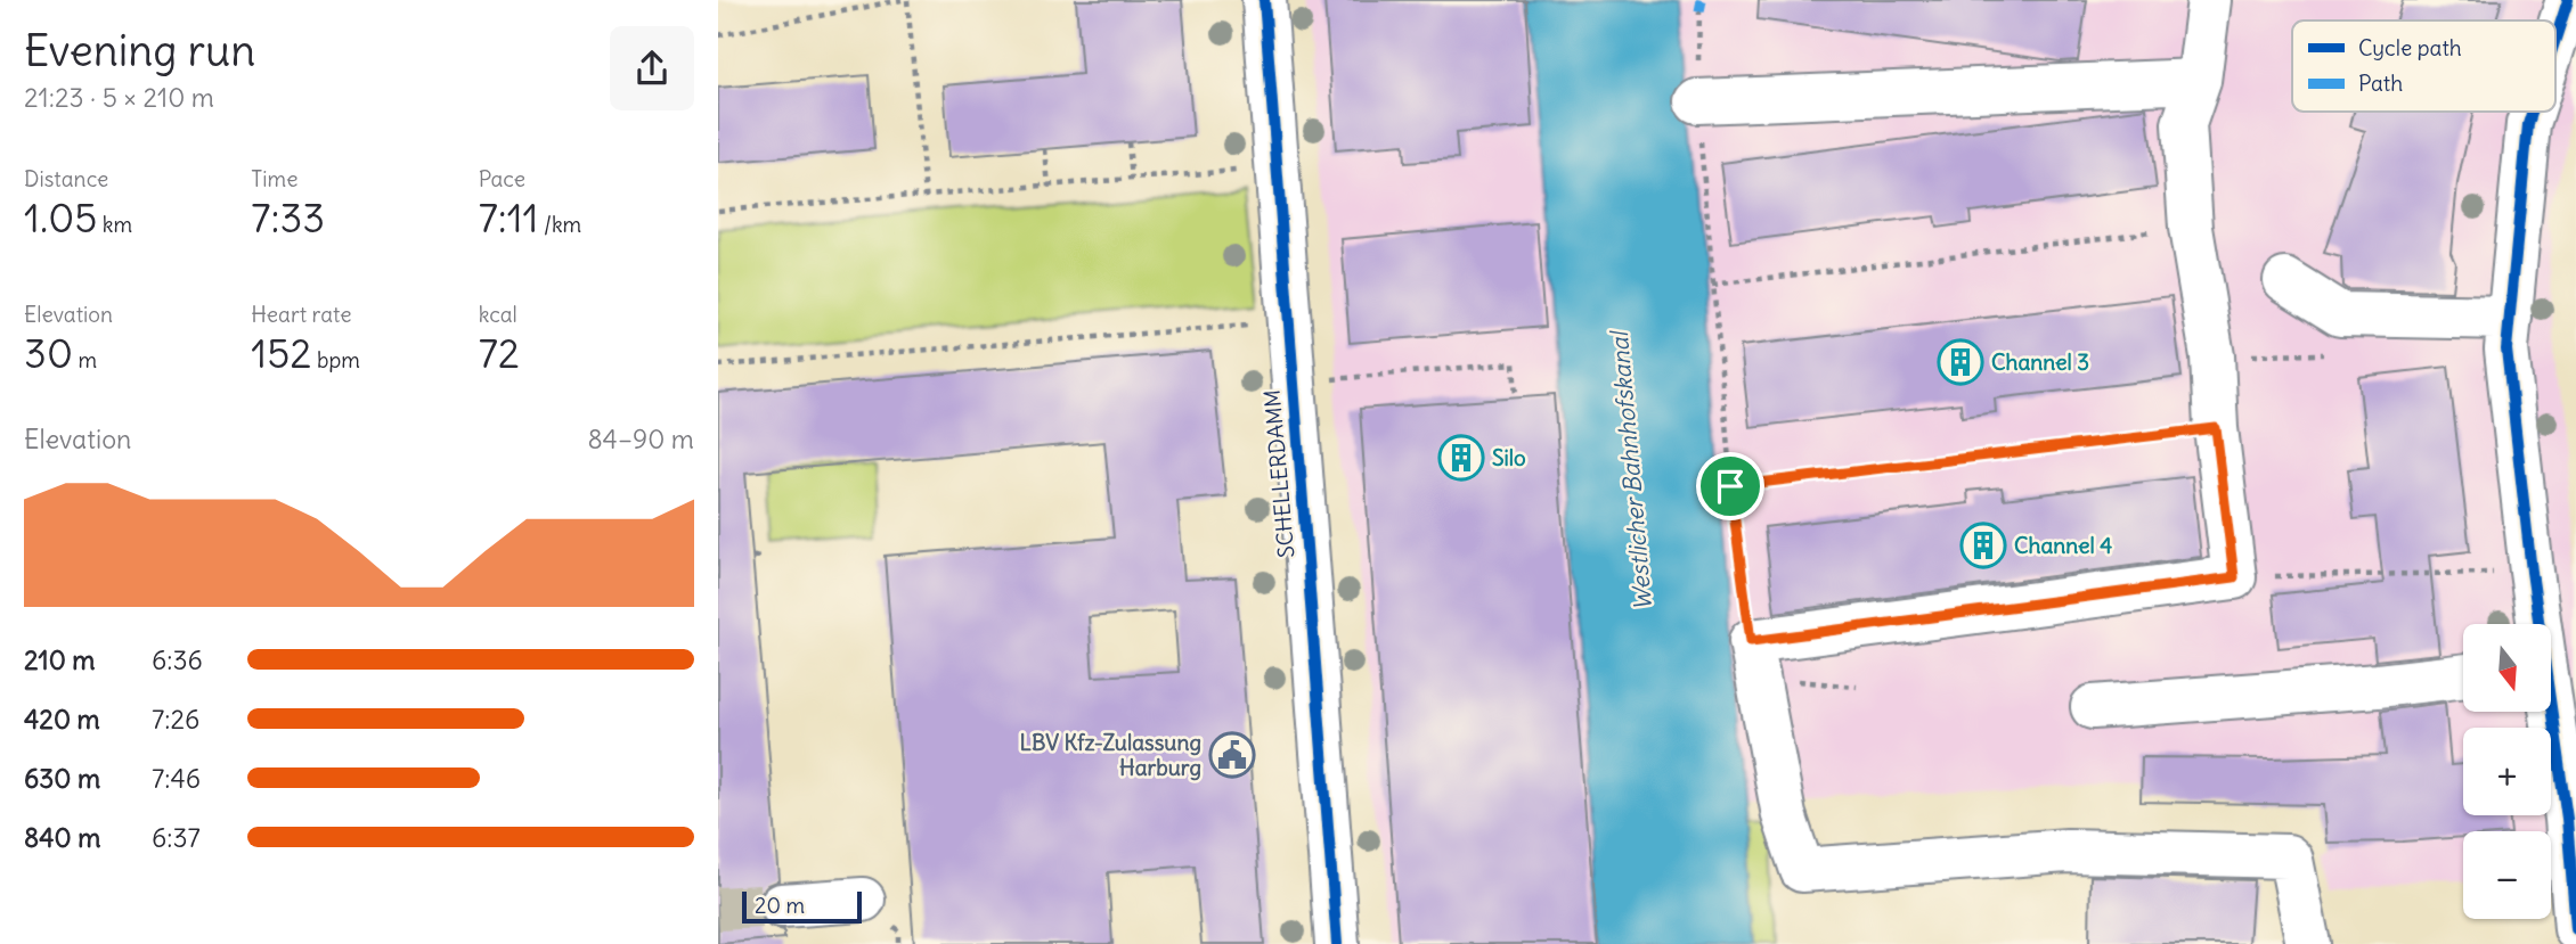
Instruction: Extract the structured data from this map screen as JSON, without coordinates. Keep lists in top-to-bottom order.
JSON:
{
  "streets": {
    "street": ["SCHELLERDAMM"]
  },
  "water": ["Westlicher Bahnhofskanal"],
  "places": {
    "building": ["Channel 3", "Silo", "Channel 4"],
    "public building": ["LBV Kfz-Zulassung Harburg"]
  },
  "legend": ["Cycle path", "Path"],
  "scale_bar": "20 m",
  "north": "bottom",
  "page": {
    "heading": ["Evening run", "21:23 · 5 × 210 m"],
    "stats": [
      ["Distance", "1.05 km"],
      ["Time", "7:33"],
      ["Pace", "7:11 /km"],
      ["Elevation", "30 m"],
      ["Heart rate", "152 bpm"],
      ["kcal", "72"]
    ],
    "chart": ["Elevation", "84–90 m"],
    "map_buttons": ["+", "−"],
    "list": [
      {
        "name": "210 m",
        "note": "6:36"
      },
      {
        "name": "420 m",
        "note": "7:26"
      },
      {
        "name": "630 m",
        "note": "7:46"
      },
      {
        "name": "840 m",
        "note": "6:37"
      }
    ],
    "scale": "20 m"
  }
}
